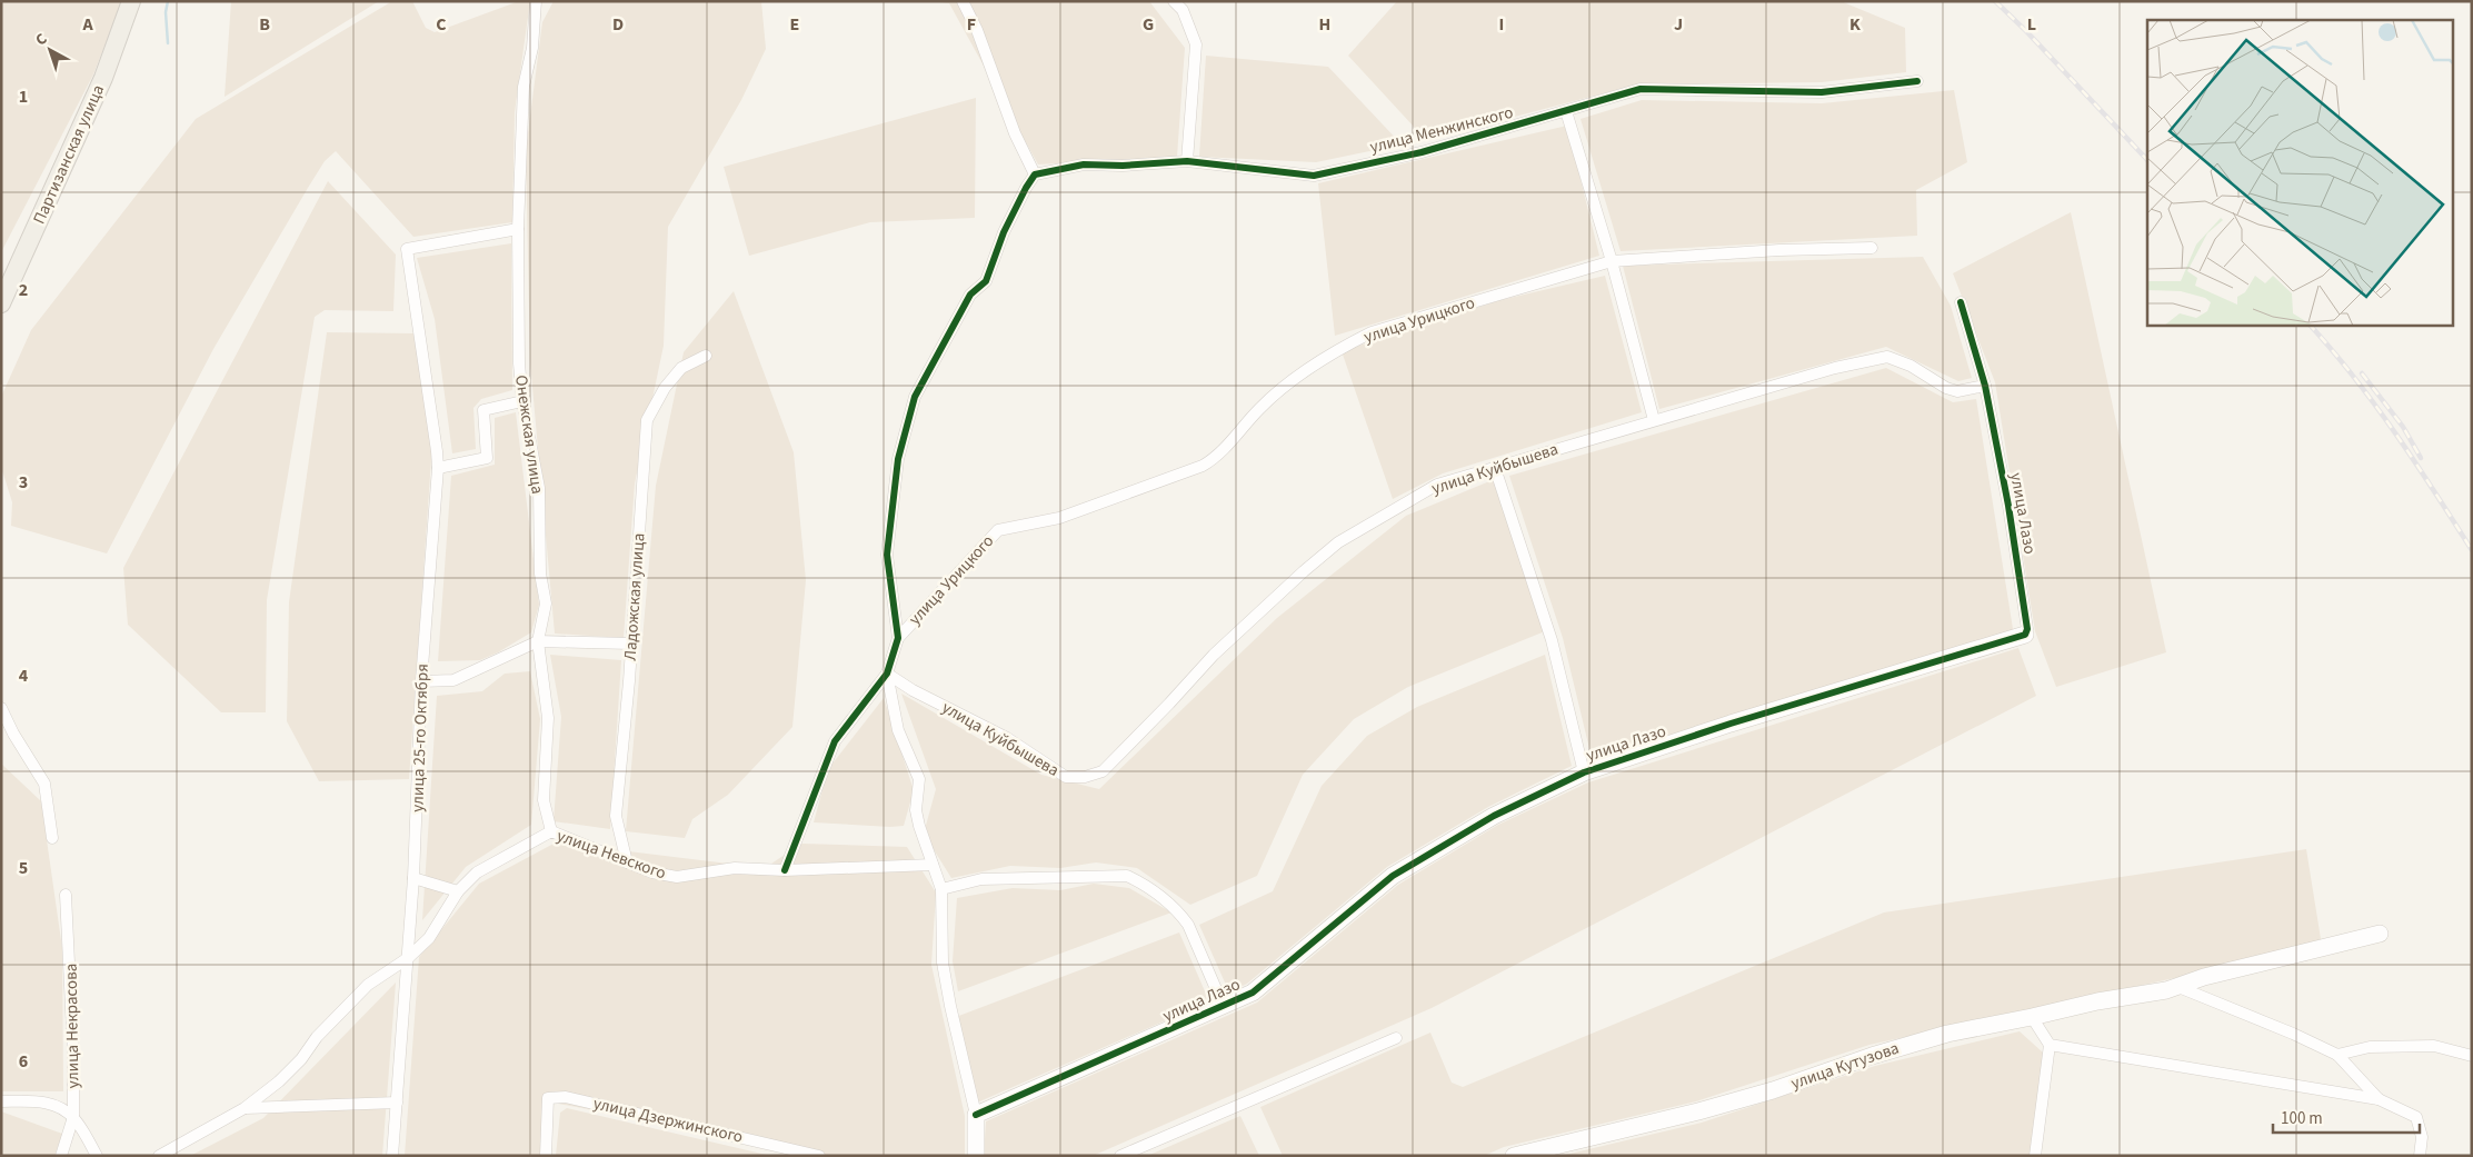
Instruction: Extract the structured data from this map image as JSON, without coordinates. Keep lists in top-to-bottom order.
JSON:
{
  "streets": {
    "main road": ["Партизанская улица"],
    "street": [
      "улица Менжинского",
      "улица Урицкого",
      "Онежская улица",
      "улица Куйбышева",
      "улица Лазо",
      "Ладожская улица",
      "улица 25-го Октября",
      "улица Невского",
      "улица Некрасова",
      "улица Кутузова",
      "улица Дзержинского"
    ]
  },
  "crossings": [
    ["Онежская улица", "улица 25-го Октября"],
    ["Онежская улица", "улица Невского"],
    ["улица Куйбышева", "улица Лазо"],
    ["Ладожская улица", "улица Невского"],
    ["улица 25-го Октября", "улица Невского"]
  ],
  "scale_bar": "100 m",
  "north": "top left",
  "grid": {
    "columns": [
      "A",
      "B",
      "C",
      "D",
      "E",
      "F",
      "G",
      "H",
      "I",
      "J",
      "K",
      "L"
    ],
    "rows": [
      "1",
      "2",
      "3",
      "4",
      "5",
      "6"
    ]
  }
}
